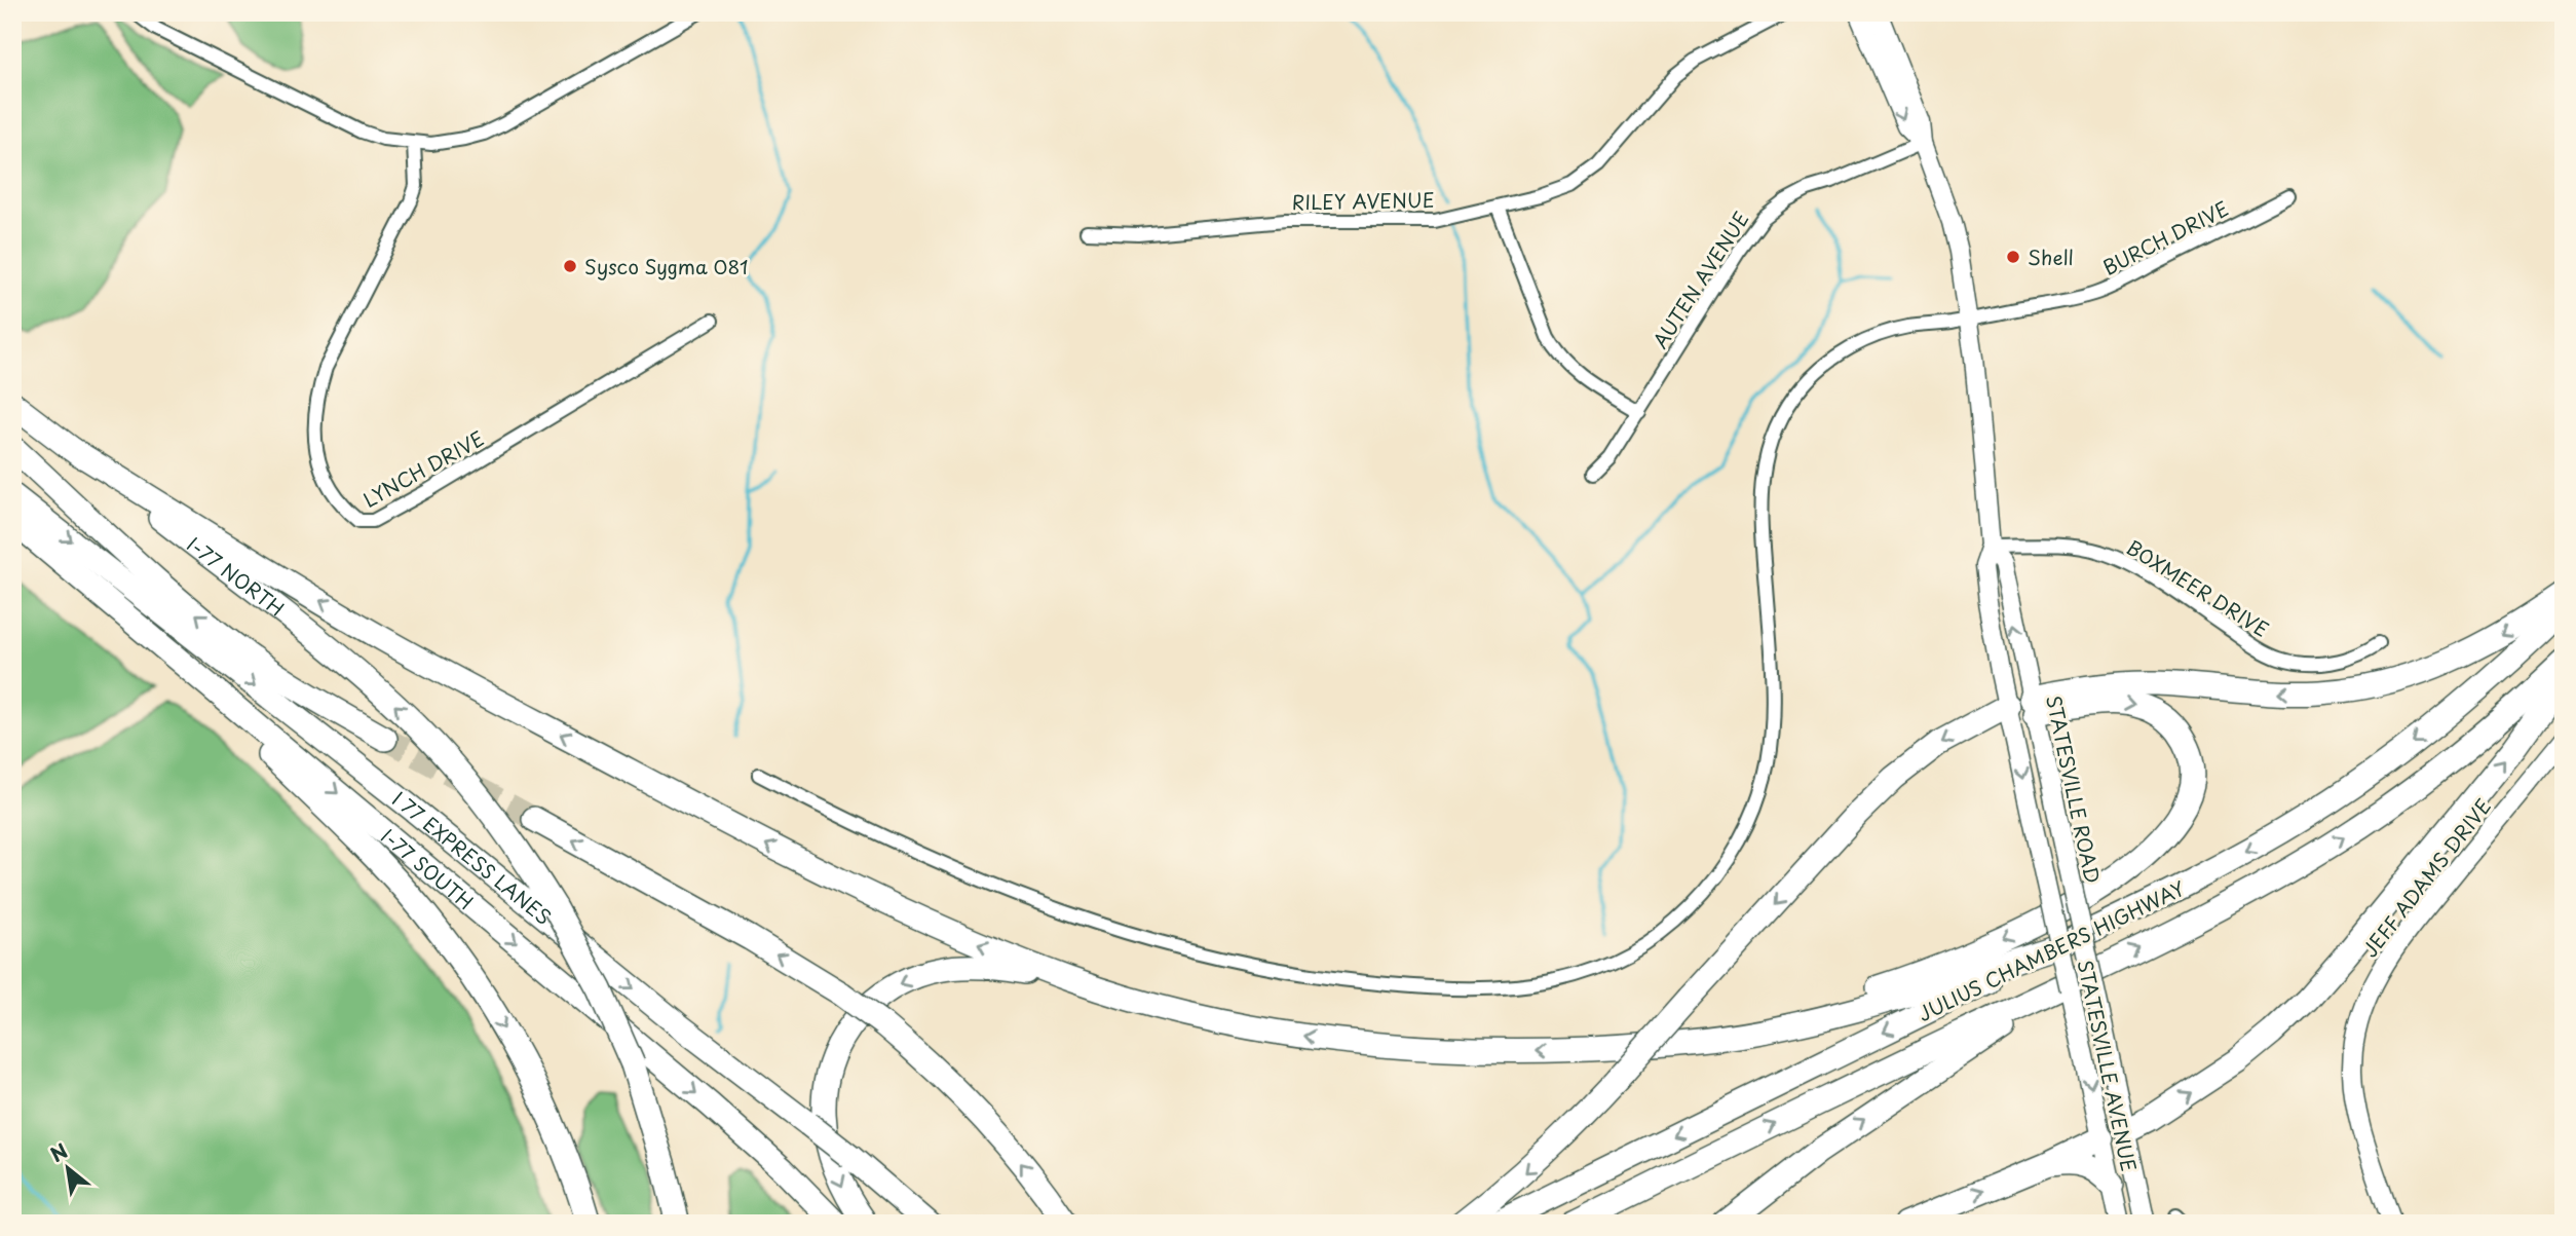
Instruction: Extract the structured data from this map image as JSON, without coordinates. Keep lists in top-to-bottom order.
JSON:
{
  "streets": {
    "highway": [
      "I-77 NORTH",
      "I 77 EXPRESS LANES",
      "I-77 SOUTH",
      "JULIUS CHAMBERS HIGHWAY"
    ],
    "main road": ["STATESVILLE ROAD", "JEFF ADAMS DRIVE", "STATESVILLE AVENUE"],
    "street": [
      "RILEY AVENUE",
      "BURCH DRIVE",
      "AUTEN AVENUE",
      "LYNCH DRIVE",
      "BOXMEER DRIVE"
    ]
  },
  "crossings": [
    ["BURCH DRIVE", "STATESVILLE ROAD"],
    ["AUTEN AVENUE", "STATESVILLE ROAD"],
    ["BOXMEER DRIVE", "STATESVILLE ROAD"],
    ["STATESVILLE ROAD", "STATESVILLE AVENUE"]
  ],
  "one_way": ["STATESVILLE AVENUE"],
  "places": ["Shell", "Sysco Sygma 081"],
  "north": "top left"
}
